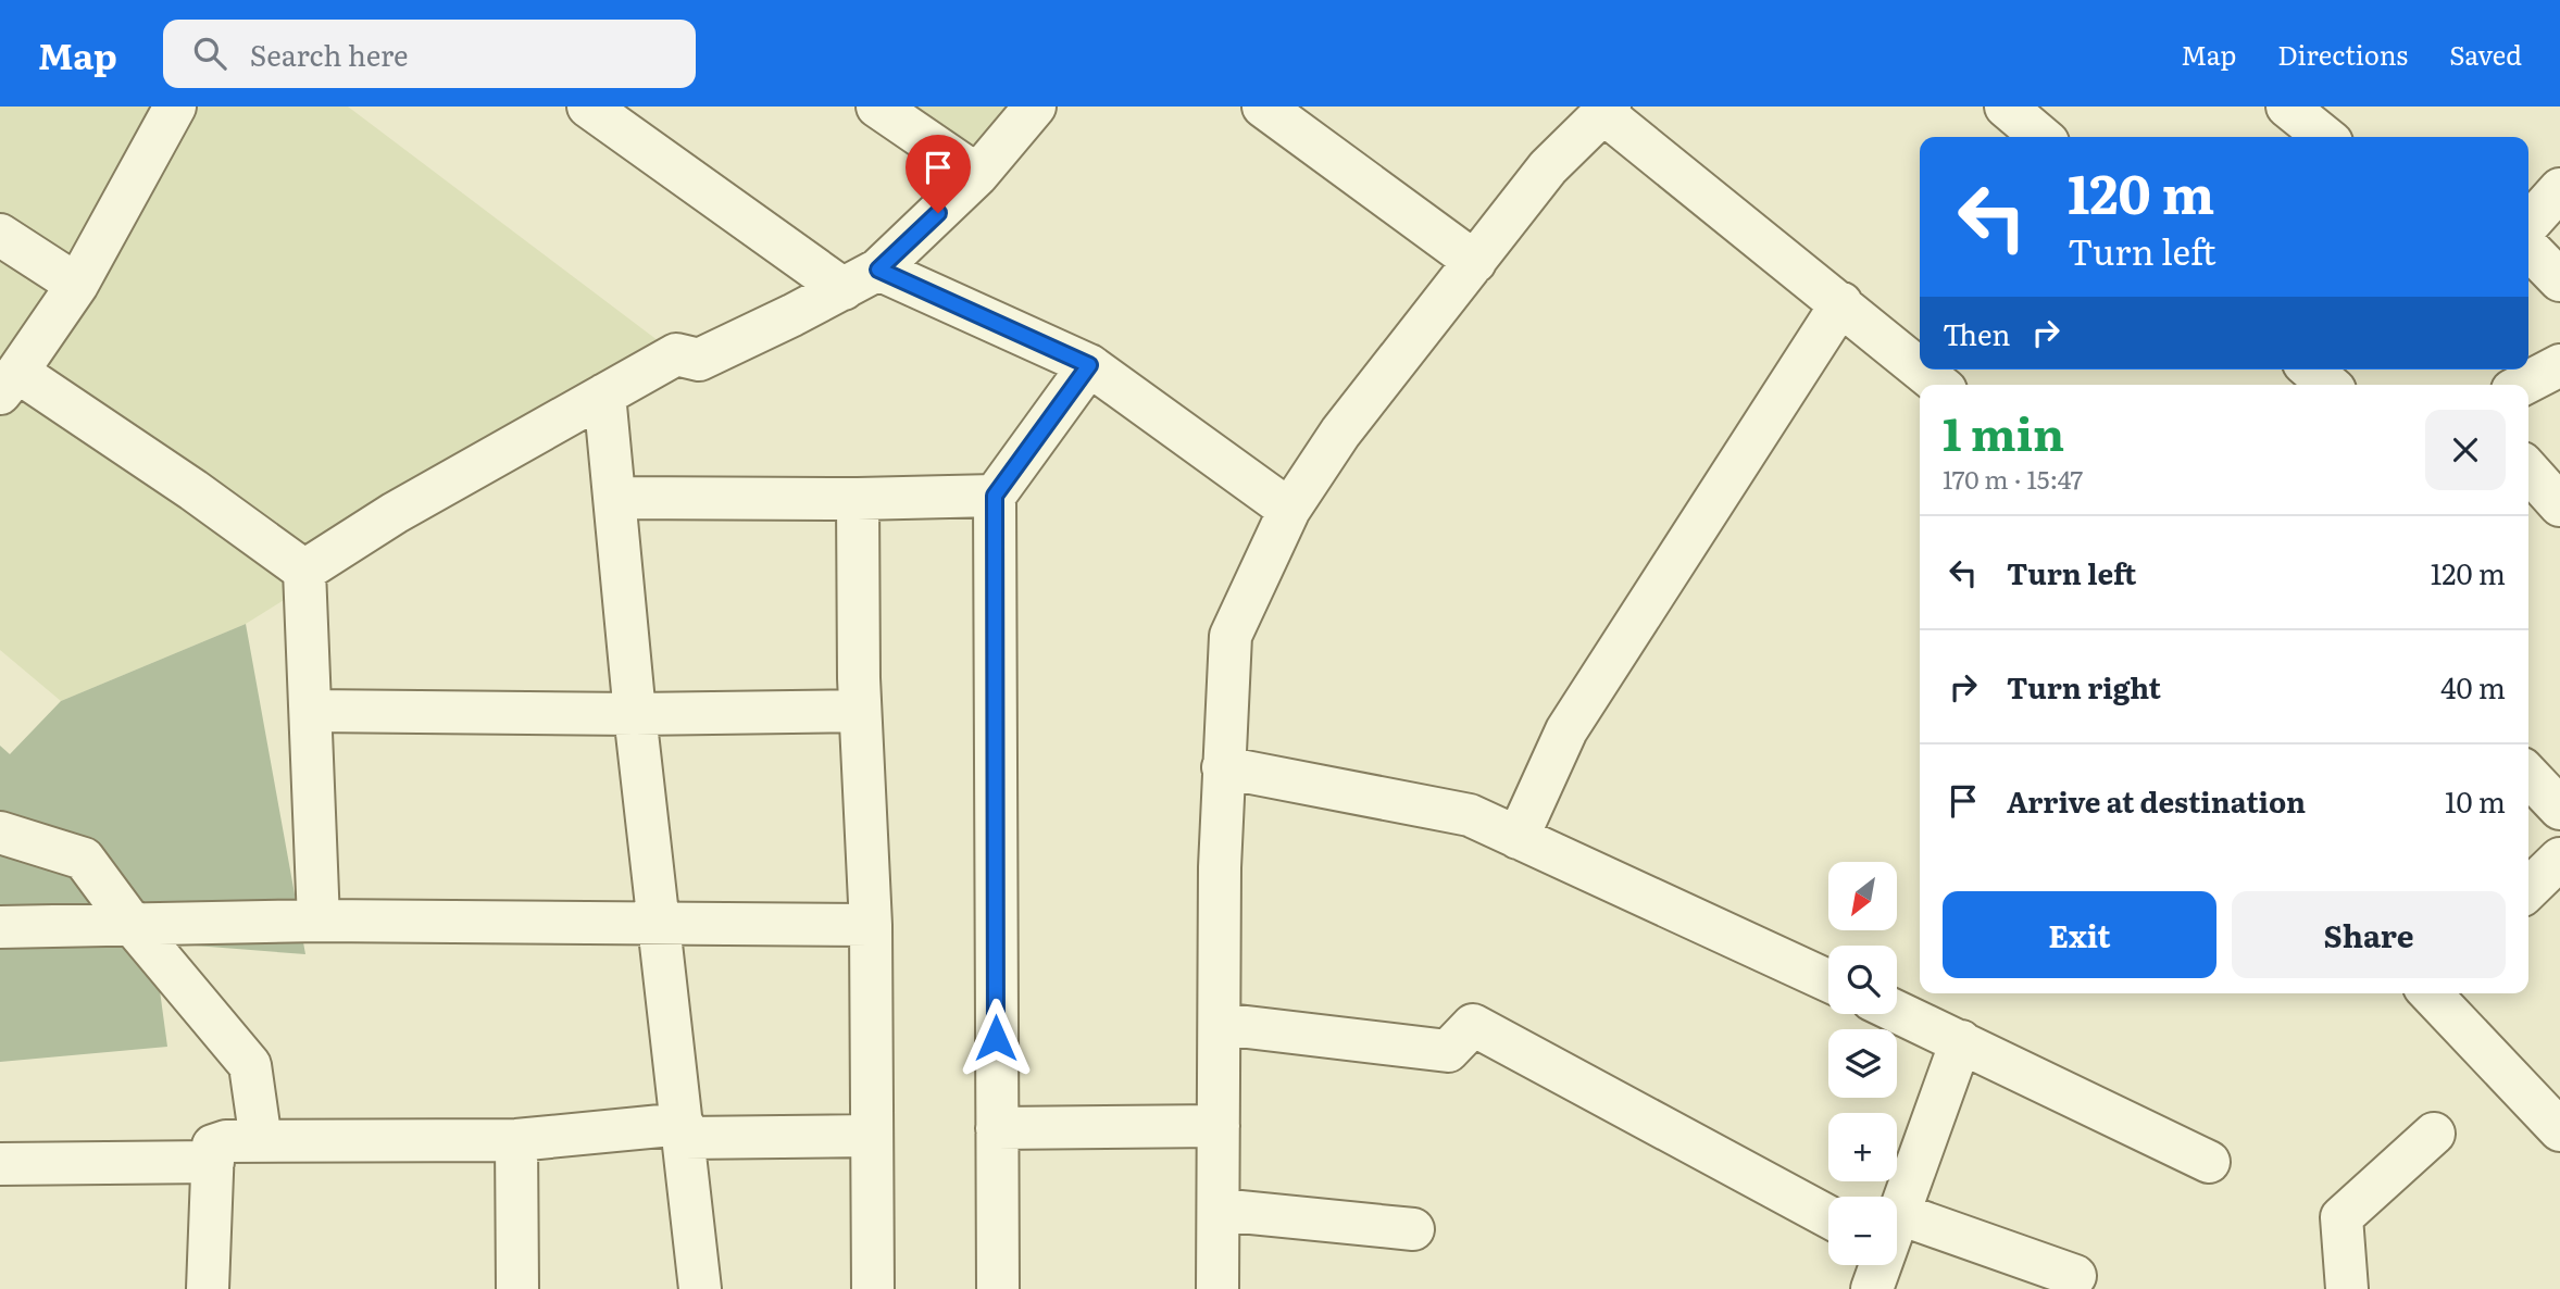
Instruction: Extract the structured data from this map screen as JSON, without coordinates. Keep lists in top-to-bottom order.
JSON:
{
  "north": "bottom left",
  "page": {
    "header": "Map",
    "search": "Search here",
    "nav": ["Map", "Directions", "Saved"],
    "turn": ["120 m", "Turn left"],
    "then": "Then",
    "heading": ["1 min", "170 m · 15:47"],
    "list": [
      {
        "name": "Turn left",
        "value": "120 m"
      },
      {
        "name": "Turn right",
        "value": "40 m"
      },
      {
        "name": "Arrive at destination",
        "value": "10 m"
      }
    ],
    "map_buttons": ["+", "−"],
    "buttons": ["Exit", "Share"]
  }
}
